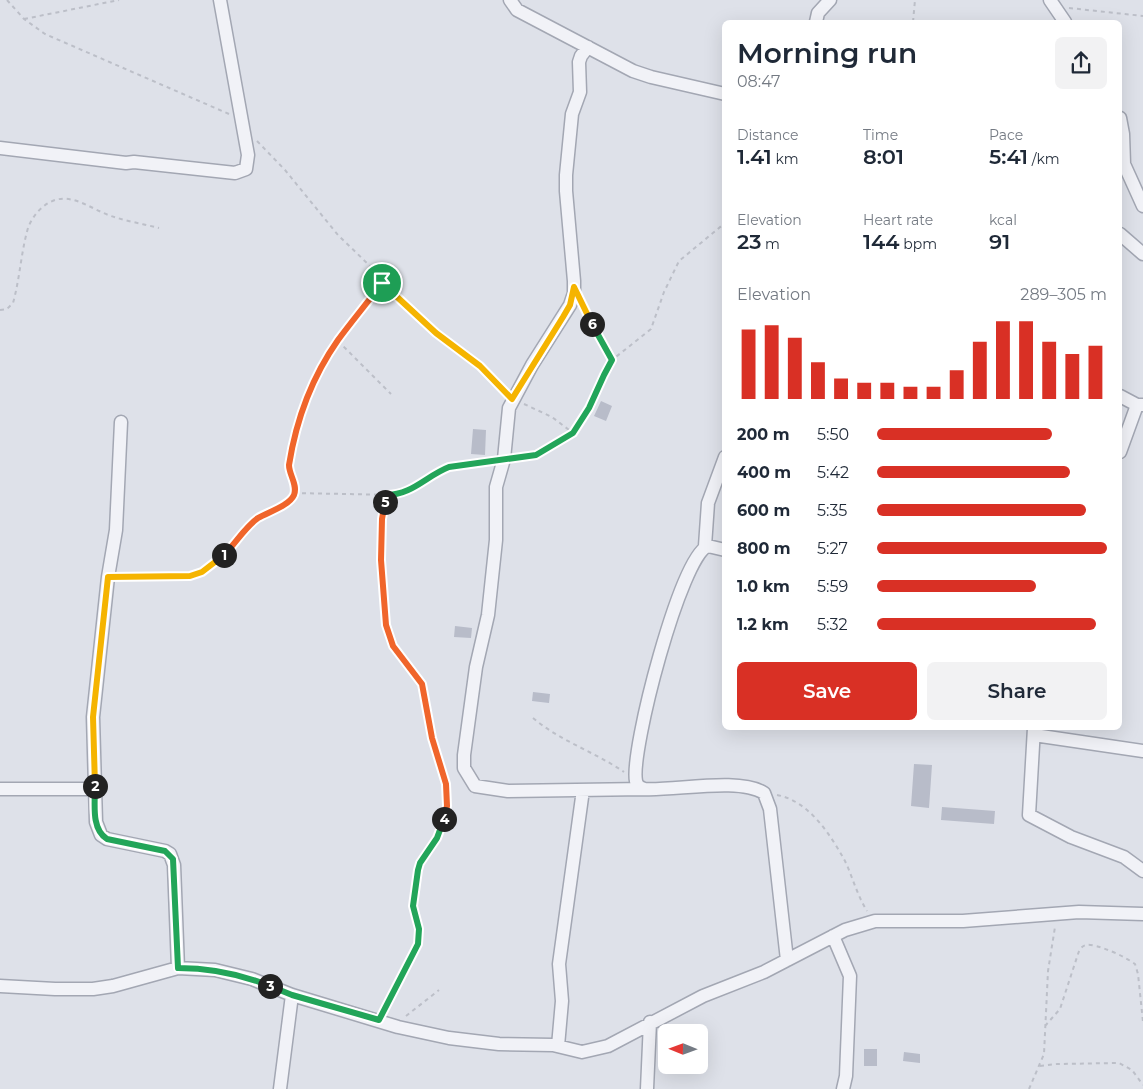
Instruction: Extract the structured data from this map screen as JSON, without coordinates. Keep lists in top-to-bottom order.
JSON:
{
  "north": "left",
  "page": {
    "heading": ["Morning run", "08:47"],
    "stats": [
      ["Distance", "1.41 km"],
      ["Time", "8:01"],
      ["Pace", "5:41 /km"],
      ["Elevation", "23 m"],
      ["Heart rate", "144 bpm"],
      ["kcal", "91"]
    ],
    "chart": ["Elevation", "289–305 m"],
    "pins": [
      "6",
      "5",
      "1",
      "2",
      "4",
      "3"
    ],
    "list": [
      {
        "name": "200 m",
        "note": "5:50"
      },
      {
        "name": "400 m",
        "note": "5:42"
      },
      {
        "name": "600 m",
        "note": "5:35"
      },
      {
        "name": "800 m",
        "note": "5:27"
      },
      {
        "name": "1.0 km",
        "note": "5:59"
      },
      {
        "name": "1.2 km",
        "note": "5:32"
      }
    ],
    "buttons": ["Save", "Share"]
  }
}
